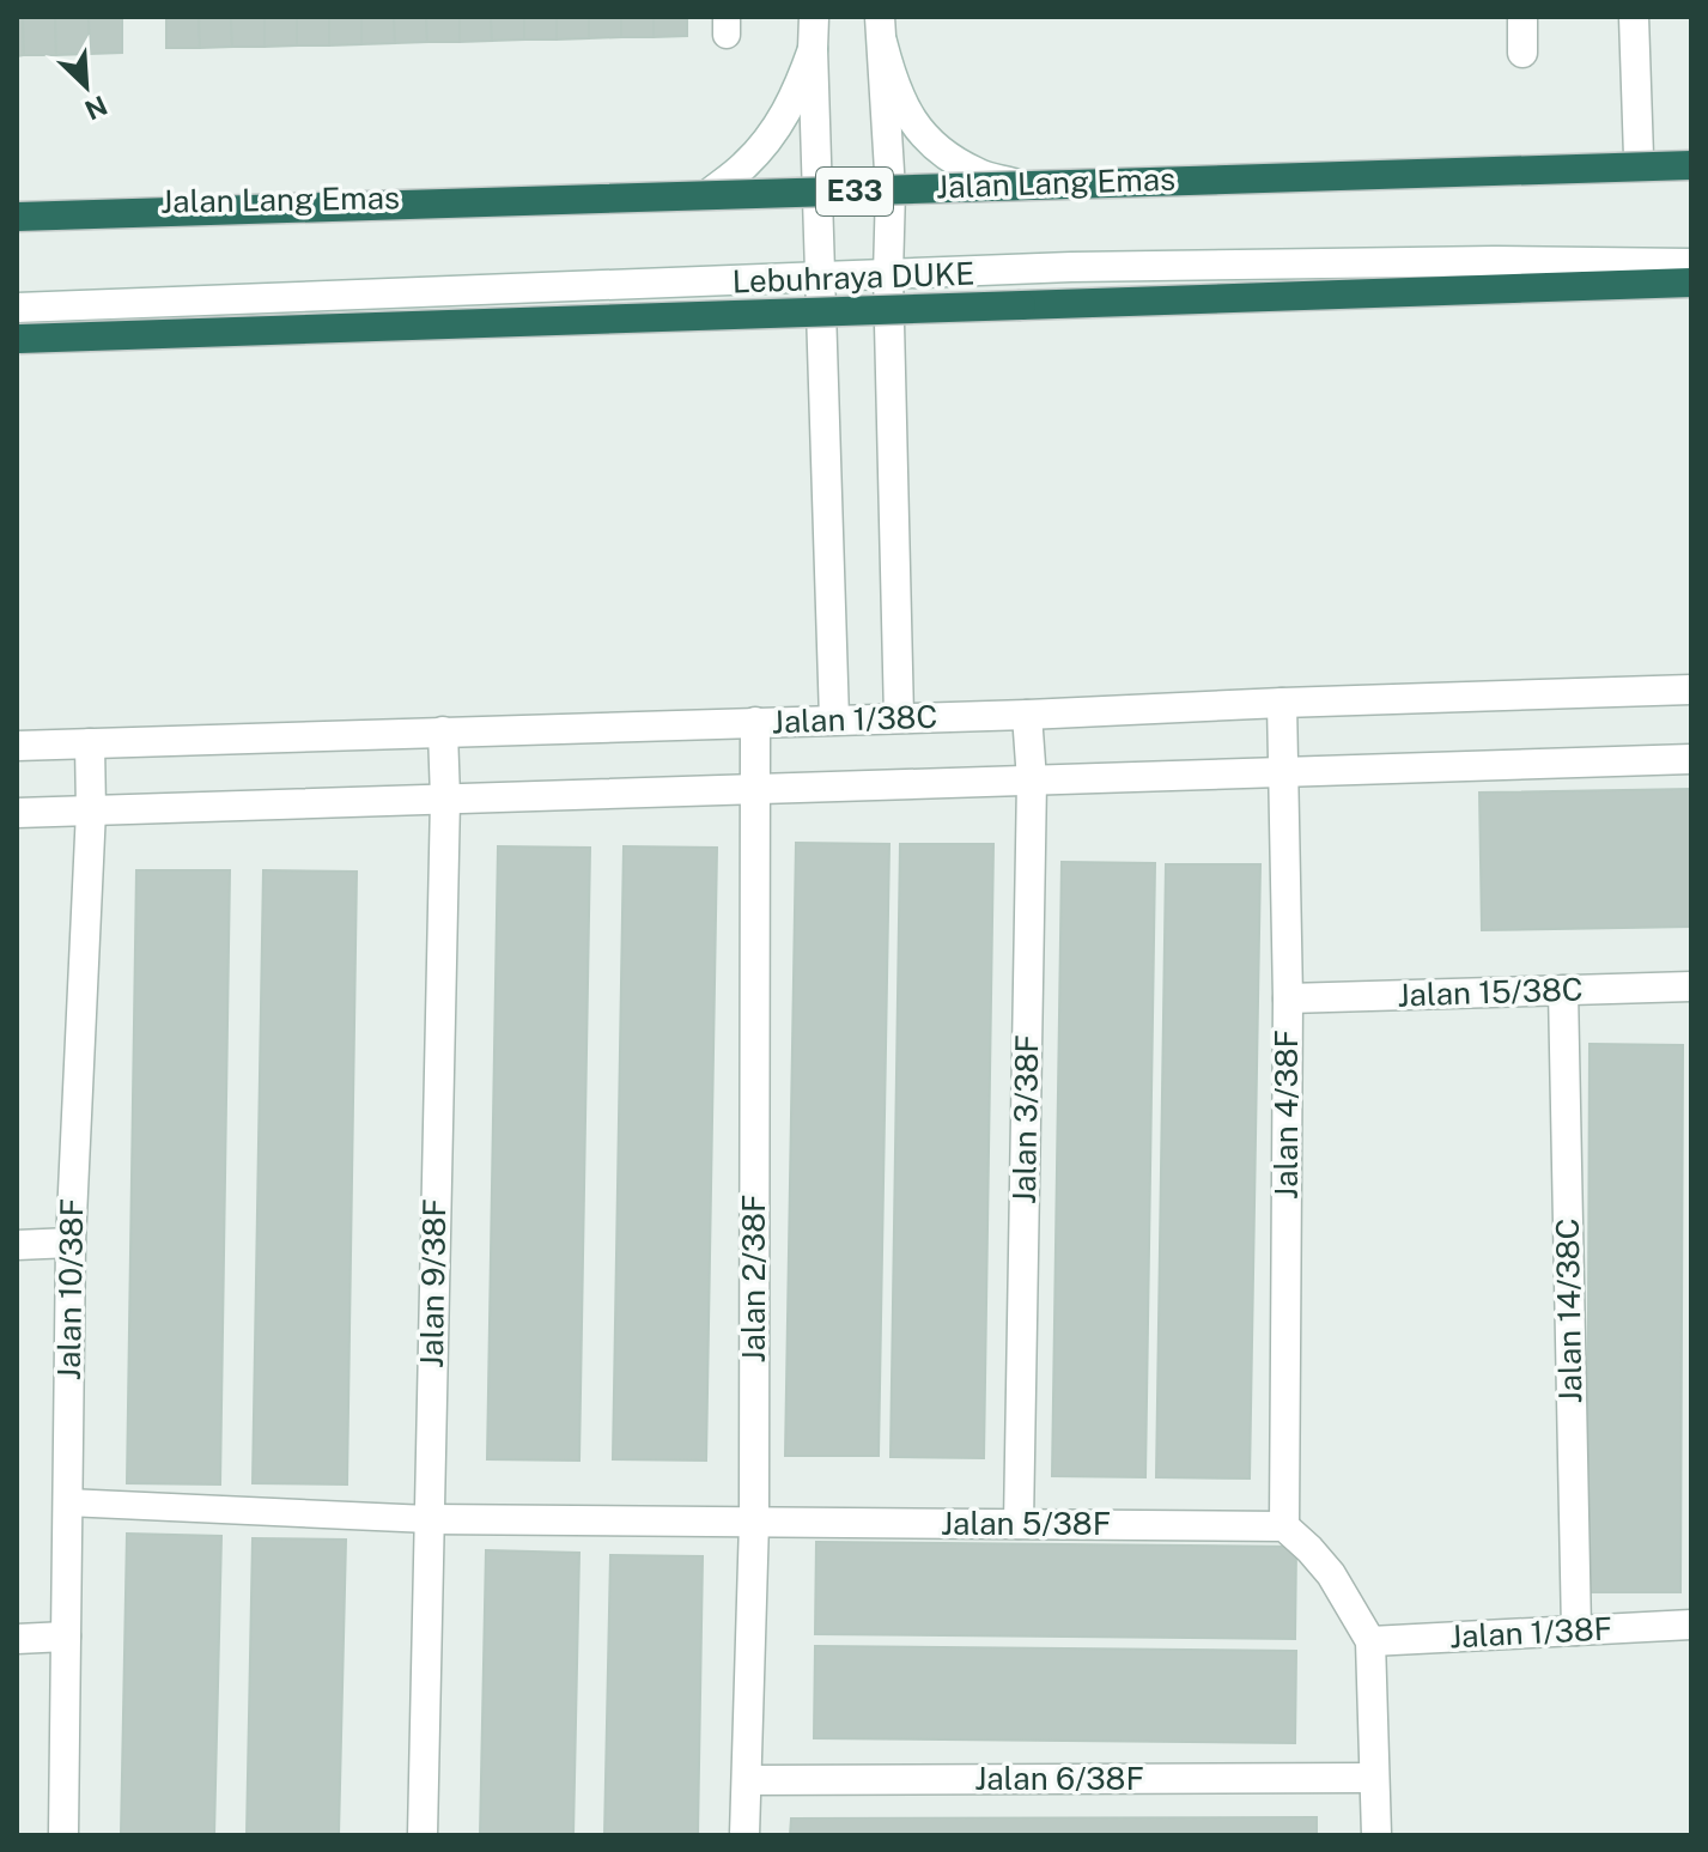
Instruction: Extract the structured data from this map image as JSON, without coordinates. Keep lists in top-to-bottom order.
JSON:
{
  "streets": {
    "highway": ["E33", "Lebuhraya DUKE"],
    "street": [
      "Jalan Lang Emas",
      "Jalan 1/38C",
      "Jalan 15/38C",
      "Jalan 4/38F",
      "Jalan 3/38F",
      "Jalan 2/38F",
      "Jalan 9/38F",
      "Jalan 10/38F",
      "Jalan 14/38C",
      "Jalan 5/38F",
      "Jalan 1/38F",
      "Jalan 6/38F"
    ]
  },
  "crossings": [
    ["Jalan 1/38C", "Jalan 4/38F"],
    ["Jalan 1/38C", "Jalan 3/38F"],
    ["Jalan 1/38C", "Jalan 2/38F"],
    ["Jalan 1/38C", "Jalan 9/38F"],
    ["Jalan 1/38C", "Jalan 10/38F"],
    ["Jalan 15/38C", "Jalan 4/38F"],
    ["Jalan 15/38C", "Jalan 14/38C"],
    ["Jalan 4/38F", "Jalan 5/38F"],
    ["Jalan 3/38F", "Jalan 5/38F"],
    ["Jalan 2/38F", "Jalan 5/38F"],
    ["Jalan 2/38F", "Jalan 6/38F"],
    ["Jalan 9/38F", "Jalan 5/38F"],
    ["Jalan 14/38C", "Jalan 1/38F"]
  ],
  "north": "bottom right"
}
